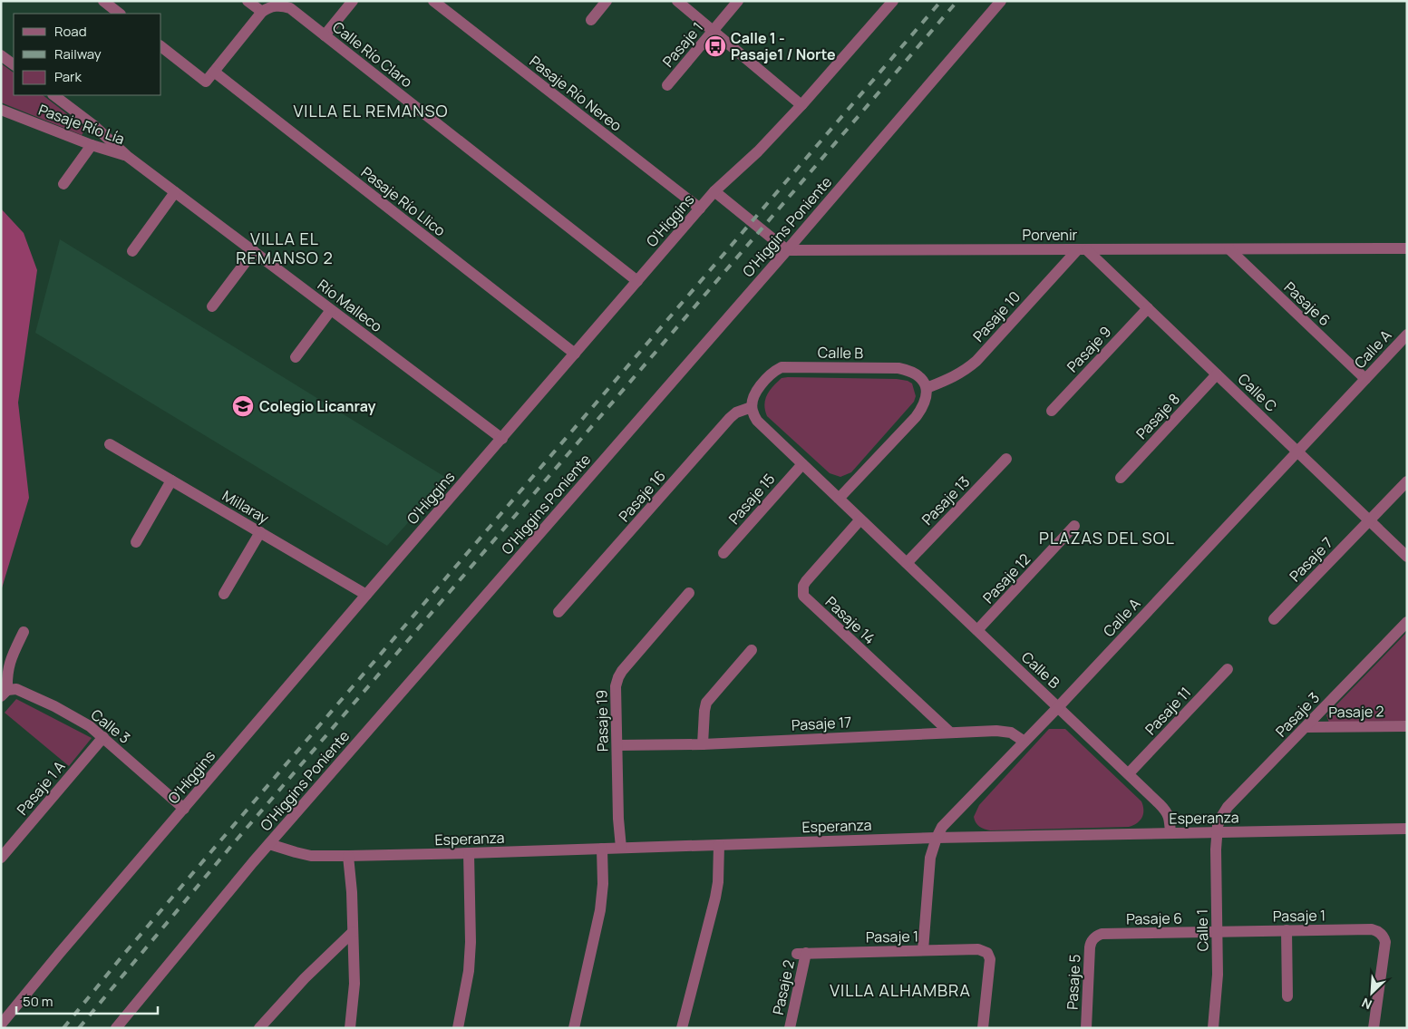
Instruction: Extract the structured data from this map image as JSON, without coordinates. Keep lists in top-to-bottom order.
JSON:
{
  "streets": {
    "street": [
      "Pasaje 1",
      "Calle Río Claro",
      "Pasaje Río Nereo",
      "Pasaje Río Lía",
      "Pasaje Río Llico",
      "O'Higgins",
      "O'Higgins Poniente",
      "Porvenir",
      "Pasaje 6",
      "Río Malleco",
      "Pasaje 10",
      "Pasaje 9",
      "Calle A",
      "Calle B",
      "Calle C",
      "Pasaje 8",
      "Pasaje 16",
      "Pasaje 15",
      "Pasaje 13",
      "Millaray",
      "Pasaje 7",
      "Pasaje 12",
      "Pasaje 14",
      "Pasaje 11",
      "Pasaje 2",
      "Pasaje 3",
      "Pasaje 19",
      "Pasaje 17",
      "Calle 3",
      "Pasaje 1 A",
      "Esperanza",
      "Calle 1",
      "Pasaje 5"
    ]
  },
  "crossings": [
    ["Pasaje 1", "Pasaje 6"],
    ["Pasaje 1", "Calle A"],
    ["Pasaje 1", "Pasaje 2"],
    ["Pasaje 1", "Calle 1"],
    ["Calle Río Claro", "O'Higgins"],
    ["Pasaje Río Nereo", "O'Higgins"],
    ["Pasaje Río Lía", "Río Malleco"],
    ["Pasaje Río Llico", "O'Higgins"],
    ["O'Higgins", "Río Malleco"],
    ["O'Higgins", "Millaray"],
    ["O'Higgins", "Calle 3"],
    ["O'Higgins Poniente", "Porvenir"],
    ["O'Higgins Poniente", "Esperanza"],
    ["Porvenir", "Pasaje 6"],
    ["Porvenir", "Pasaje 10"],
    ["Porvenir", "Calle C"],
    ["Pasaje 6", "Calle A"],
    ["Pasaje 6", "Calle 1"],
    ["Pasaje 6", "Pasaje 5"],
    ["Pasaje 10", "Calle B"],
    ["Pasaje 10", "Calle C"],
    ["Pasaje 9", "Calle C"],
    ["Calle A", "Calle B"],
    ["Calle A", "Calle C"],
    ["Calle A", "Pasaje 17"],
    ["Calle A", "Esperanza"],
    ["Calle B", "Pasaje 16"],
    ["Calle B", "Pasaje 15"],
    ["Calle B", "Pasaje 13"],
    ["Calle B", "Pasaje 12"],
    ["Calle B", "Pasaje 14"],
    ["Calle B", "Pasaje 11"],
    ["Calle B", "Esperanza"],
    ["Calle C", "Pasaje 8"],
    ["Calle C", "Pasaje 7"],
    ["Pasaje 14", "Pasaje 17"],
    ["Pasaje 2", "Pasaje 3"],
    ["Pasaje 3", "Esperanza"],
    ["Pasaje 3", "Calle 1"],
    ["Pasaje 19", "Pasaje 17"],
    ["Pasaje 19", "Esperanza"],
    ["Calle 3", "Pasaje 1 A"],
    ["Esperanza", "Calle 1"]
  ],
  "districts": [
    "VILLA EL REMANSO",
    "VILLA EL REMANSO 2",
    "PLAZAS DEL SOL",
    "VILLA ALHAMBRA"
  ],
  "places": {
    "bus stop": ["Calle 1 - Pasaje1 / Norte"],
    "school or university": ["Colegio Licanray"]
  },
  "legend": ["Road", "Railway", "Park"],
  "scale_bar": "50 m",
  "north": "bottom left"
}
